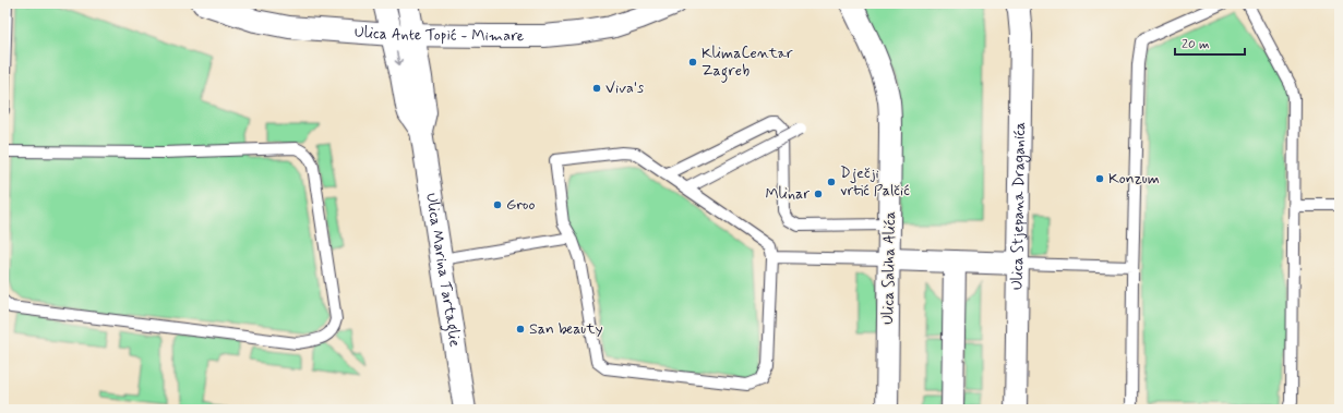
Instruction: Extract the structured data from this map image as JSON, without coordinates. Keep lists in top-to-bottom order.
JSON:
{
  "streets": {
    "street": [
      "Ulica Ante Topić - Mimare",
      "Ulica Stjepana Draganića",
      "Ulica Saliha Alića",
      "Ulica Marina Tartaglie"
    ]
  },
  "crossings": [
    ["Ulica Ante Topić - Mimare", "Ulica Marina Tartaglie"]
  ],
  "places": [
    "KlimaCentar Zagreb",
    "Viva's",
    "Konzum",
    "Dječji vrtić Palčić",
    "Mlinar",
    "Groo",
    "San beauty"
  ],
  "scale_bar": "20 m"
}
